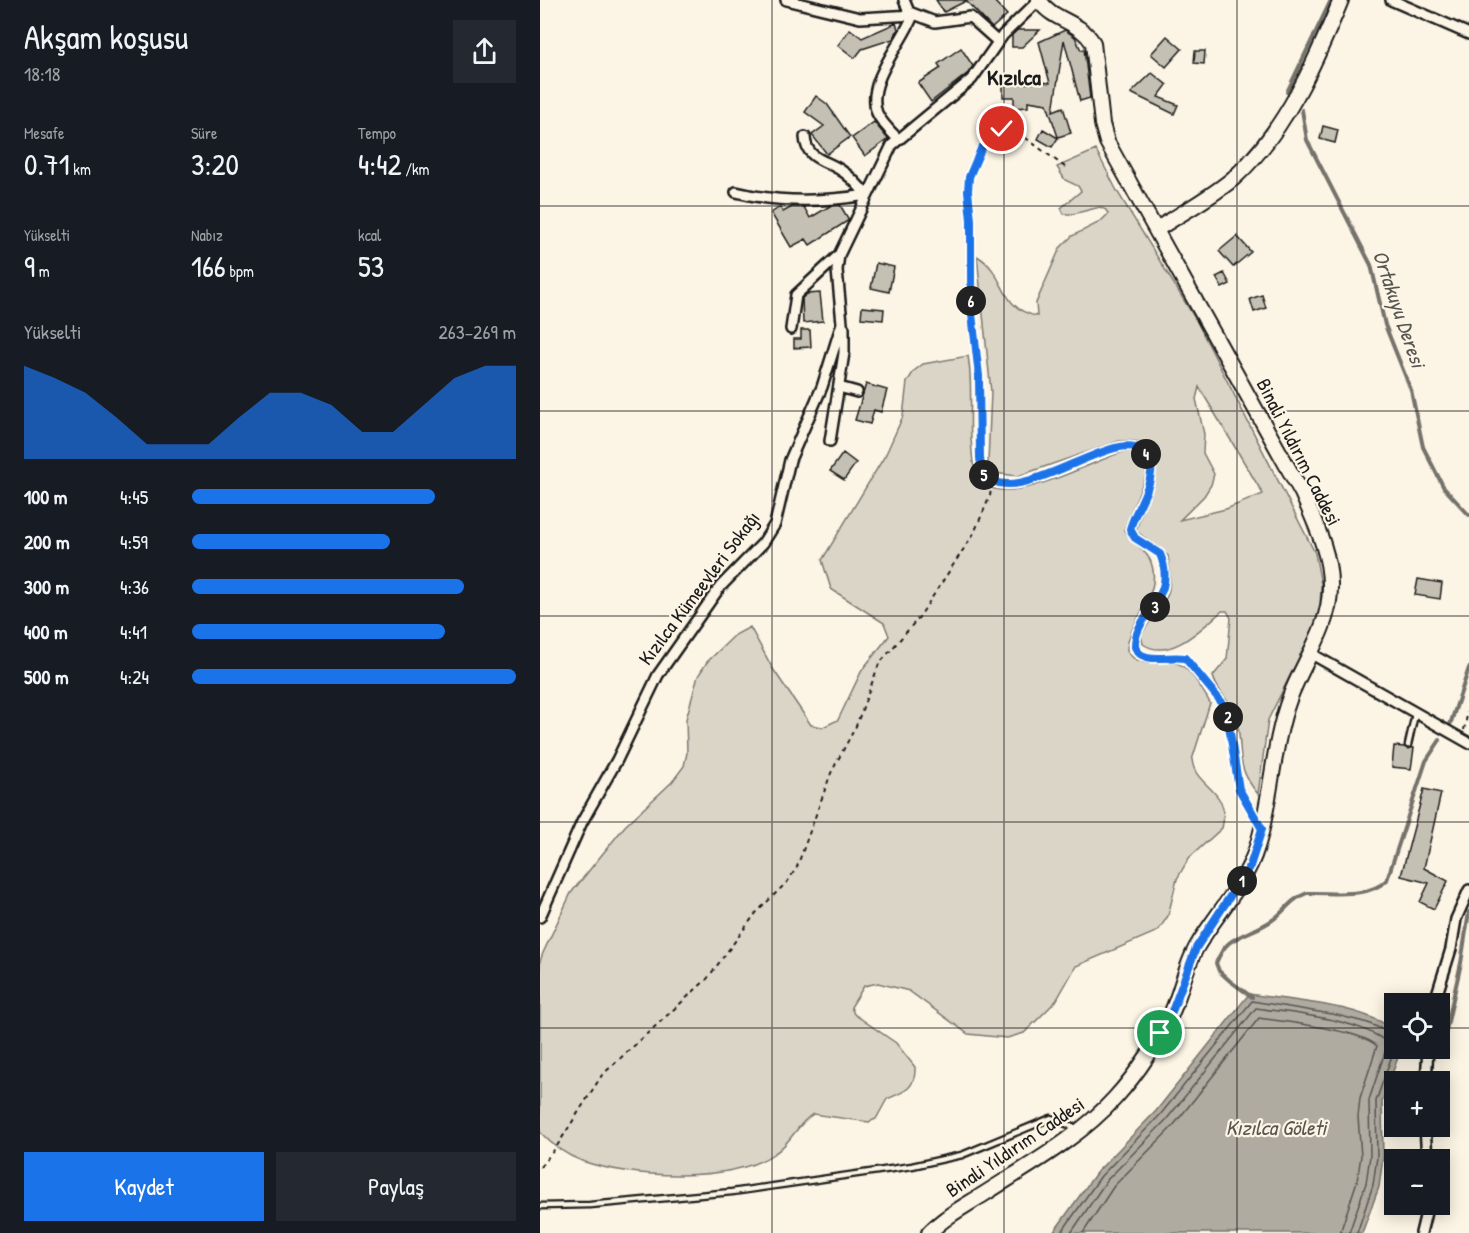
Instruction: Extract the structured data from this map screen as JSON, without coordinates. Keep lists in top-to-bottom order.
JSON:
{
  "streets": {
    "street": ["Binali Yıldırım Caddesi", "Kızılca Kümeevleri Sokağı"]
  },
  "crossings": [
    ["Binali Yıldırım Caddesi", "Kızılca Kümeevleri Sokağı"]
  ],
  "districts": ["Kızılca"],
  "water": ["Ortakuyu Deresi", "Kızılca Göleti"],
  "page": {
    "heading": ["Akşam koşusu", "18:18"],
    "stats": [
      ["Mesafe", "0.71 km"],
      ["Süre", "3:20"],
      ["Tempo", "4:42 /km"],
      ["Yükselti", "9 m"],
      ["Nabız", "166 bpm"],
      ["kcal", "53"]
    ],
    "pins": [
      "6",
      "4",
      "5",
      "3",
      "2",
      "1"
    ],
    "chart": ["Yükselti", "263–269 m"],
    "list": [
      {
        "name": "100 m",
        "note": "4:45"
      },
      {
        "name": "200 m",
        "note": "4:59"
      },
      {
        "name": "300 m",
        "note": "4:36"
      },
      {
        "name": "400 m",
        "note": "4:41"
      },
      {
        "name": "500 m",
        "note": "4:24"
      }
    ],
    "map_buttons": ["+", "−"],
    "buttons": ["Kaydet", "Paylaş"]
  }
}
